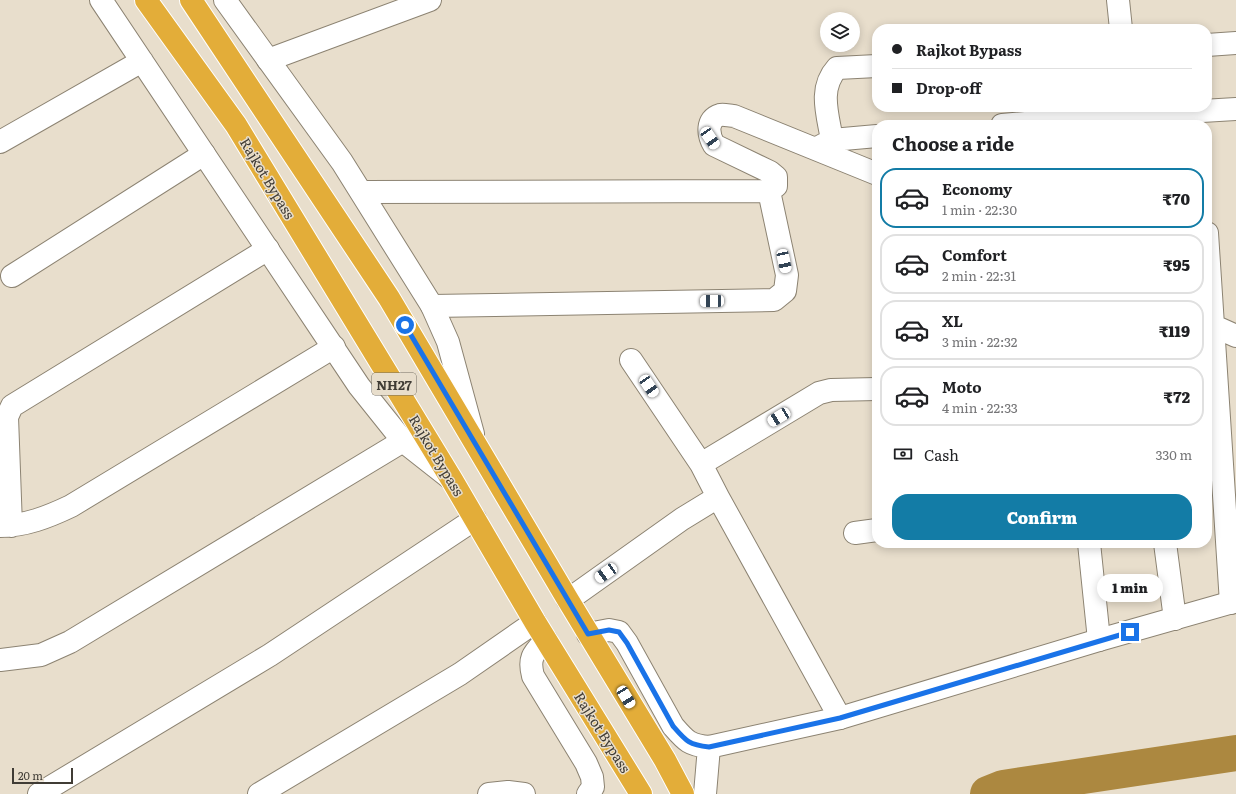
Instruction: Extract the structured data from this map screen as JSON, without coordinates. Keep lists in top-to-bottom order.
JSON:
{
  "streets": {
    "highway": ["Rajkot Bypass", "NH27"]
  },
  "scale_bar": "20 m",
  "page": {
    "banner": ["Rajkot Bypass", "Drop-off"],
    "heading": "Choose a ride",
    "list": [
      {
        "name": "Economy",
        "note": "1 min · 22:30",
        "value": "₹70"
      },
      {
        "name": "Comfort",
        "note": "2 min · 22:31",
        "value": "₹95"
      },
      {
        "name": "XL",
        "note": "3 min · 22:32",
        "value": "₹119"
      },
      {
        "name": "Moto",
        "note": "4 min · 22:33",
        "value": "₹72"
      }
    ],
    "pay": ["Cash", "330 m"],
    "buttons": "Confirm",
    "bubble": "1 min",
    "scale": "20 m"
  }
}
